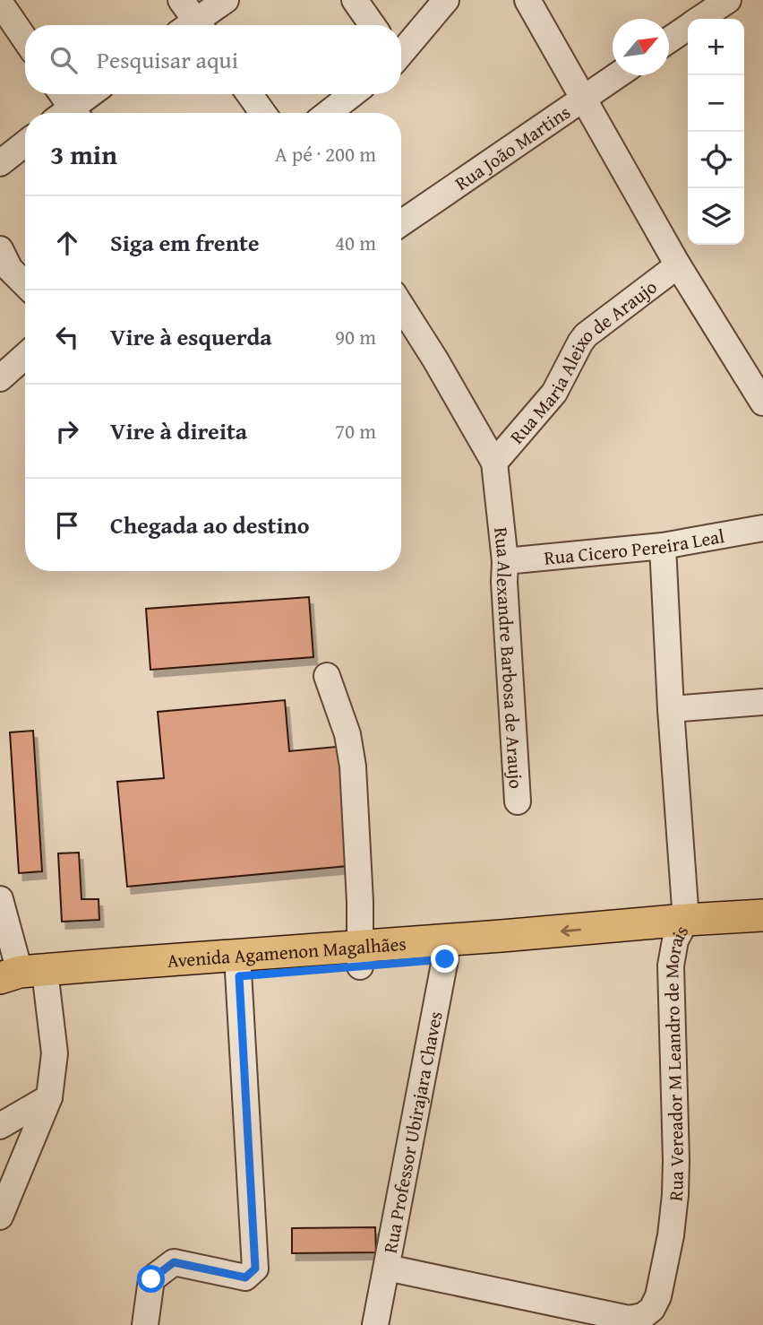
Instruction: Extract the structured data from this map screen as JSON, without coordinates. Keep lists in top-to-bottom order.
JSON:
{
  "streets": {
    "main road": ["Avenida Agamenon Magalhães"],
    "street": [
      "Rua João Martins",
      "Rua Maria Aleixo de Araujo",
      "Rua Cicero Pereira Leal",
      "Rua Alexandre Barbosa de Araujo",
      "Rua Vereador M Leandro de Morais",
      "Rua Professor Ubirajara Chaves"
    ]
  },
  "crossings": [
    ["Rua Maria Aleixo de Araujo", "Rua Alexandre Barbosa de Araujo"],
    ["Rua Cicero Pereira Leal", "Rua Alexandre Barbosa de Araujo"],
    ["Rua Cicero Pereira Leal", "Rua Vereador M Leandro de Morais"],
    ["Avenida Agamenon Magalhães", "Rua Vereador M Leandro de Morais"],
    ["Avenida Agamenon Magalhães", "Rua Professor Ubirajara Chaves"],
    ["Rua Vereador M Leandro de Morais", "Rua Professor Ubirajara Chaves"]
  ],
  "north": "top right",
  "page": {
    "map_buttons": ["+", "−"],
    "search": "Pesquisar aqui",
    "heading": ["3 min", "A pé · 200 m"],
    "list": [
      ["Siga em frente", "40 m"],
      ["Vire à esquerda", "90 m"],
      ["Vire à direita", "70 m"],
      "Chegada ao destino"
    ]
  }
}
